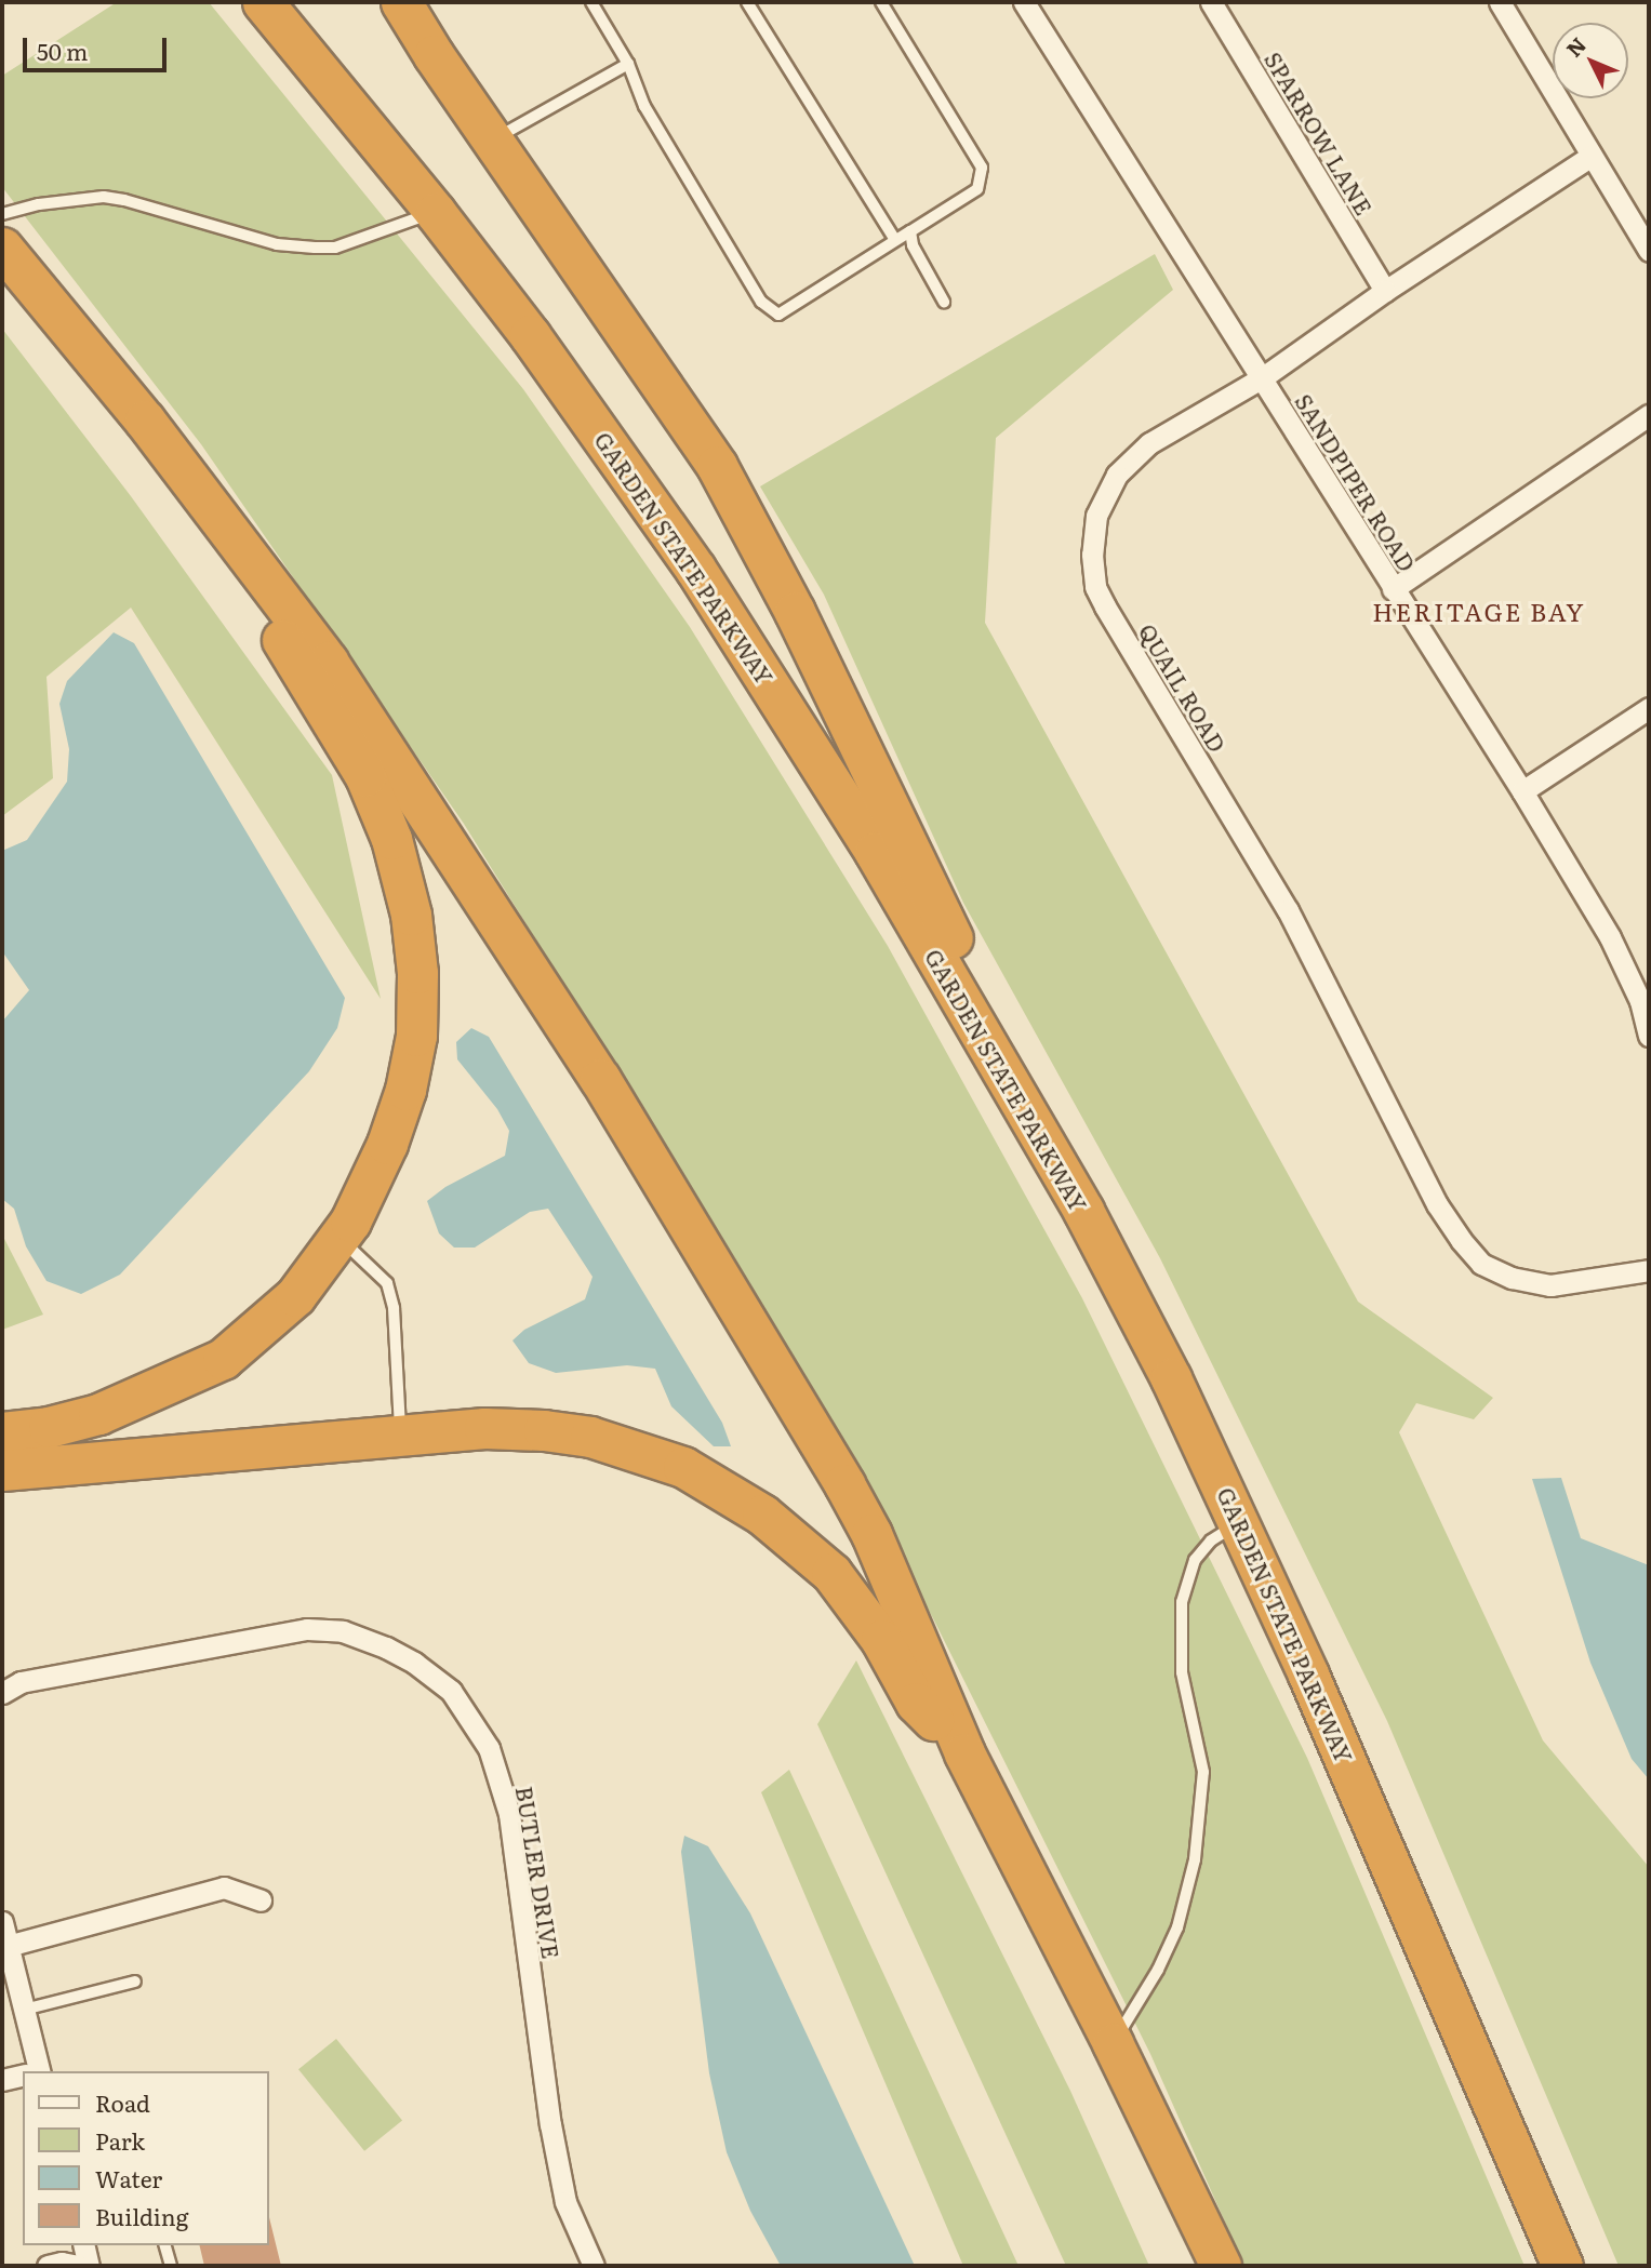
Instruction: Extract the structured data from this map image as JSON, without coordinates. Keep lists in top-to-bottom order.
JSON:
{
  "streets": {
    "highway": ["GARDEN STATE PARKWAY"],
    "street": [
      "SPARROW LANE",
      "SANDPIPER ROAD",
      "QUAIL ROAD",
      "BUTLER DRIVE"
    ]
  },
  "crossings": [
    ["SPARROW LANE", "QUAIL ROAD"],
    ["SANDPIPER ROAD", "QUAIL ROAD"]
  ],
  "districts": ["HERITAGE BAY"],
  "legend": [
    "Road",
    "Park",
    "Water",
    "Building"
  ],
  "scale_bar": "50 m",
  "north": "top left"
}
